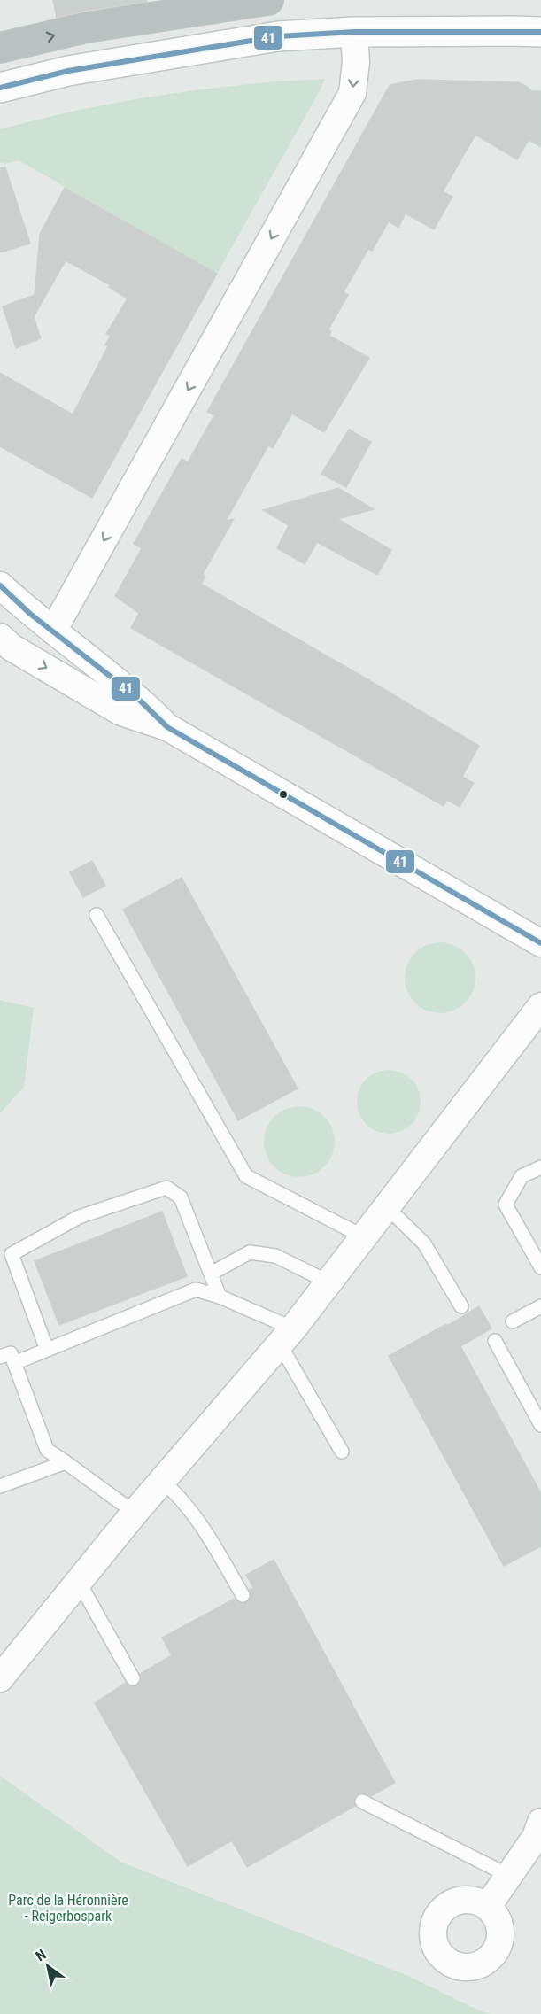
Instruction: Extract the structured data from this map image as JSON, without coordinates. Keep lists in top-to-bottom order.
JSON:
{
  "parks": ["Parc de la Héronnière - Reigerbospark"],
  "lines": ["transit line 41"],
  "north": "top left"
}
